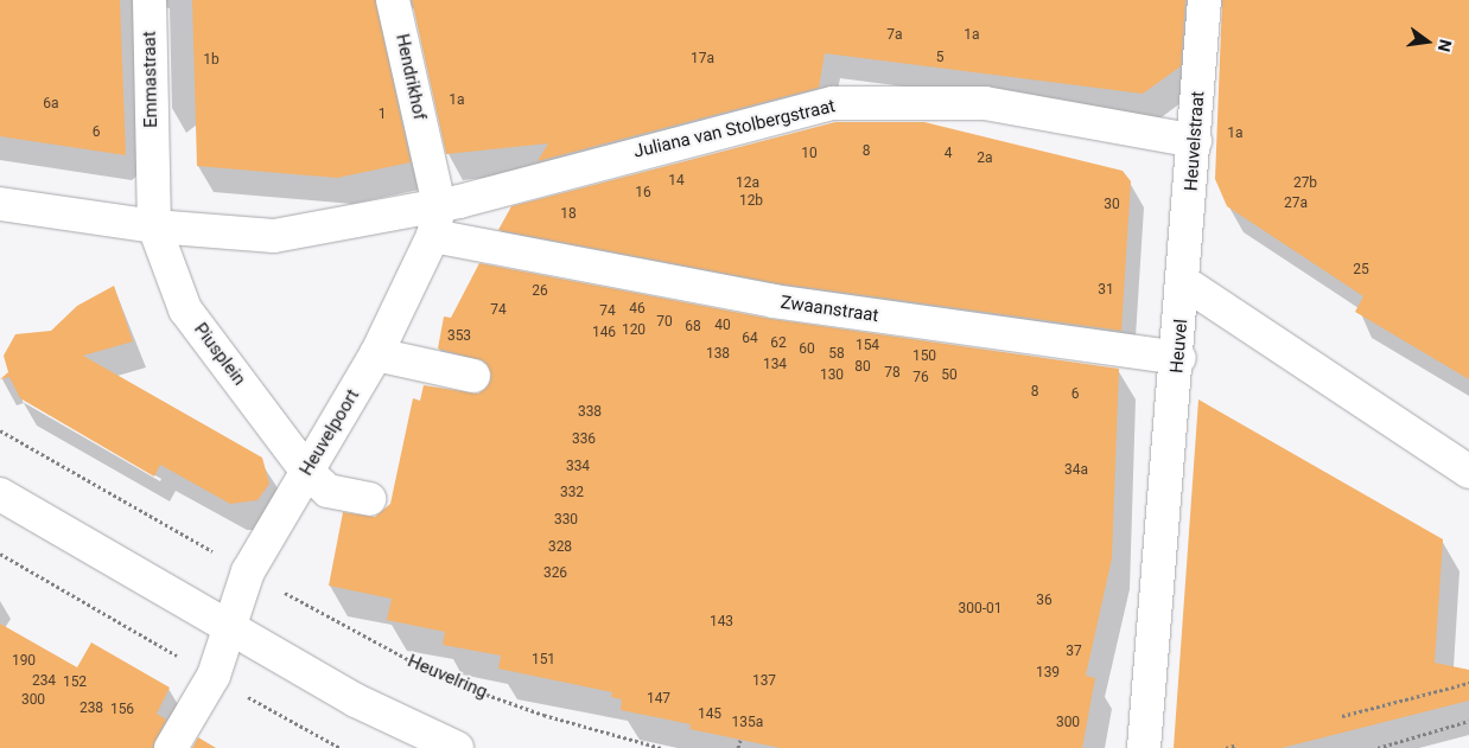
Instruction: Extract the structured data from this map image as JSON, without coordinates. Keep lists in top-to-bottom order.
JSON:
{
  "streets": {
    "street": [
      "Hendrikhof",
      "Emmastraat",
      "Juliana van Stolbergstraat",
      "Heuvelstraat",
      "Zwaanstraat",
      "Heuvel",
      "Piusplein",
      "Heuvelpoort"
    ],
    "path": ["Heuvelring"]
  },
  "crossings": [
    ["Hendrikhof", "Juliana van Stolbergstraat"],
    ["Hendrikhof", "Zwaanstraat"],
    ["Hendrikhof", "Heuvelpoort"],
    ["Emmastraat", "Piusplein"],
    ["Juliana van Stolbergstraat", "Heuvelstraat"],
    ["Juliana van Stolbergstraat", "Zwaanstraat"],
    ["Juliana van Stolbergstraat", "Heuvelpoort"],
    ["Heuvelstraat", "Heuvel"],
    ["Zwaanstraat", "Heuvel"],
    ["Zwaanstraat", "Heuvelpoort"],
    ["Piusplein", "Heuvelpoort"],
    ["Heuvelpoort", "Heuvelring"]
  ],
  "house_numbers": [
    "7a",
    "1a",
    "5",
    "17a",
    "1b",
    "1a",
    "6a",
    "1",
    "6",
    "1a",
    "8",
    "10",
    "4",
    "2a",
    "14",
    "12a",
    "27b",
    "16",
    "12b",
    "27a",
    "30",
    "18",
    "25",
    "31",
    "26",
    "46",
    "74",
    "74",
    "70",
    "40",
    "68",
    "120",
    "146",
    "353",
    "64",
    "62",
    "154",
    "60",
    "138",
    "58",
    "150",
    "134",
    "80",
    "78",
    "130",
    "50",
    "76",
    "8",
    "6",
    "338",
    "336",
    "334",
    "34a",
    "332",
    "330",
    "328",
    "326",
    "36",
    "300-01",
    "143",
    "37",
    "151",
    "190",
    "139",
    "234",
    "137",
    "152",
    "147",
    "300",
    "238",
    "156",
    "145",
    "135a",
    "300"
  ],
  "north": "right"
}
